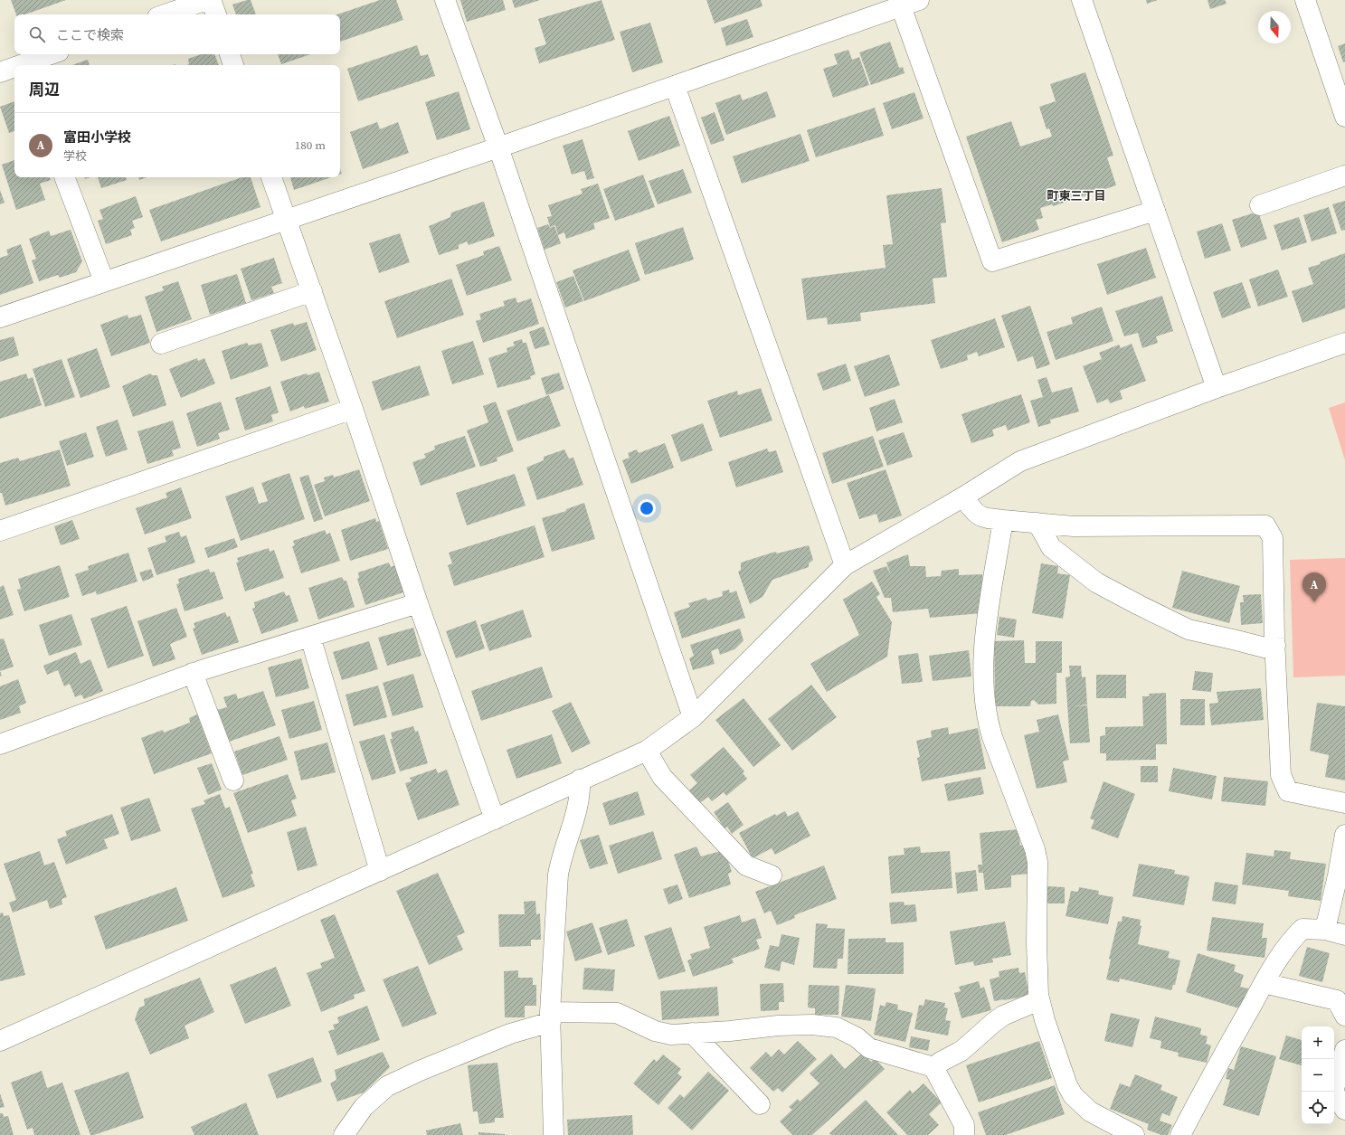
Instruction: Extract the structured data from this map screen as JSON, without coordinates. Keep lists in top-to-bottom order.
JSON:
{
  "districts": ["町東三丁目"],
  "north": "bottom",
  "page": {
    "search": "ここで検索",
    "heading": "周辺",
    "list": [
      {
        "mark": "A",
        "name": "富田小学校",
        "note": "学校",
        "value": "180 m"
      }
    ],
    "pins": "A",
    "map_buttons": ["+", "−"]
  }
}
